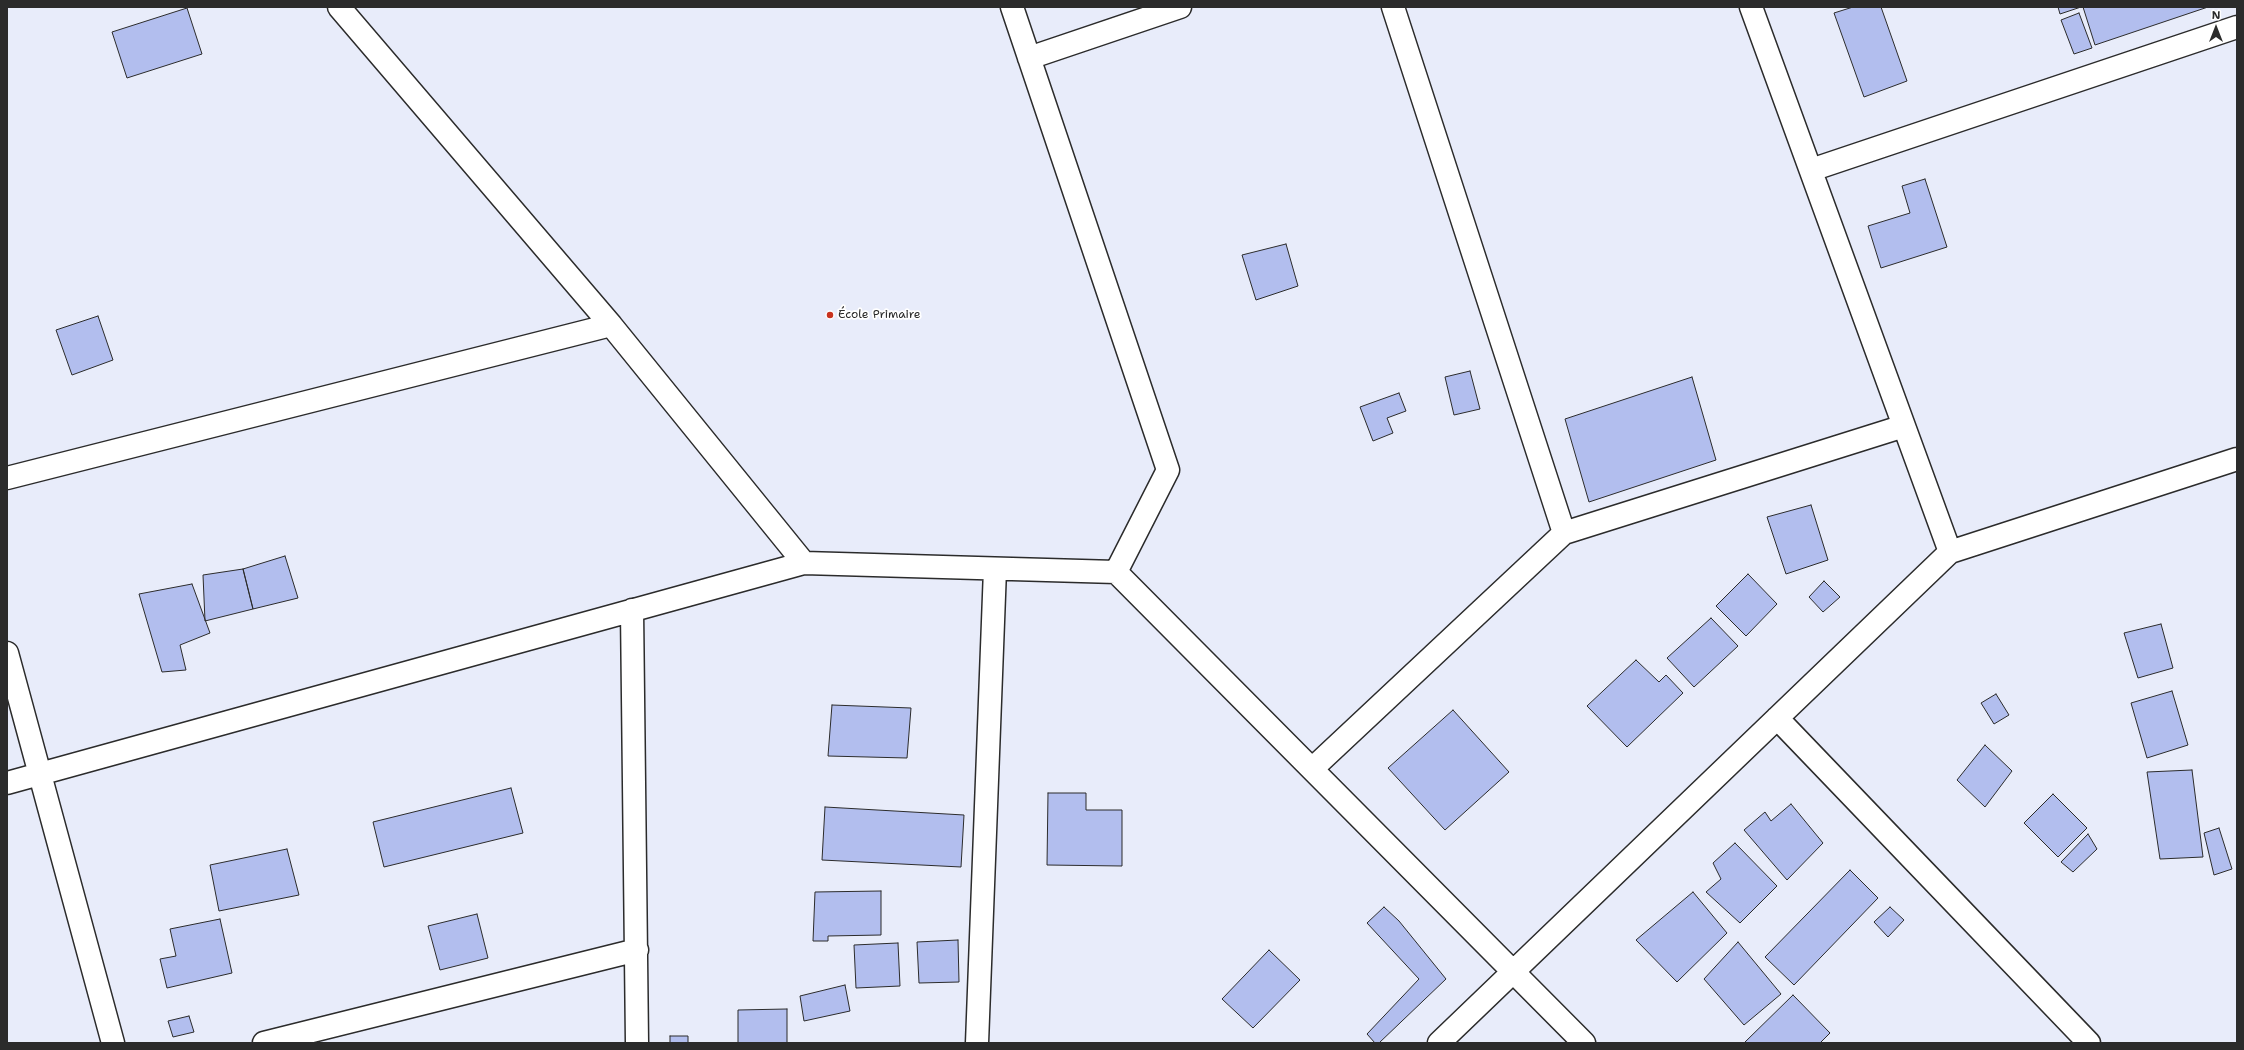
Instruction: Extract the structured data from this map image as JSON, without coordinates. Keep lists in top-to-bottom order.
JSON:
{
  "places": ["École Primaire"],
  "north": "top"
}
